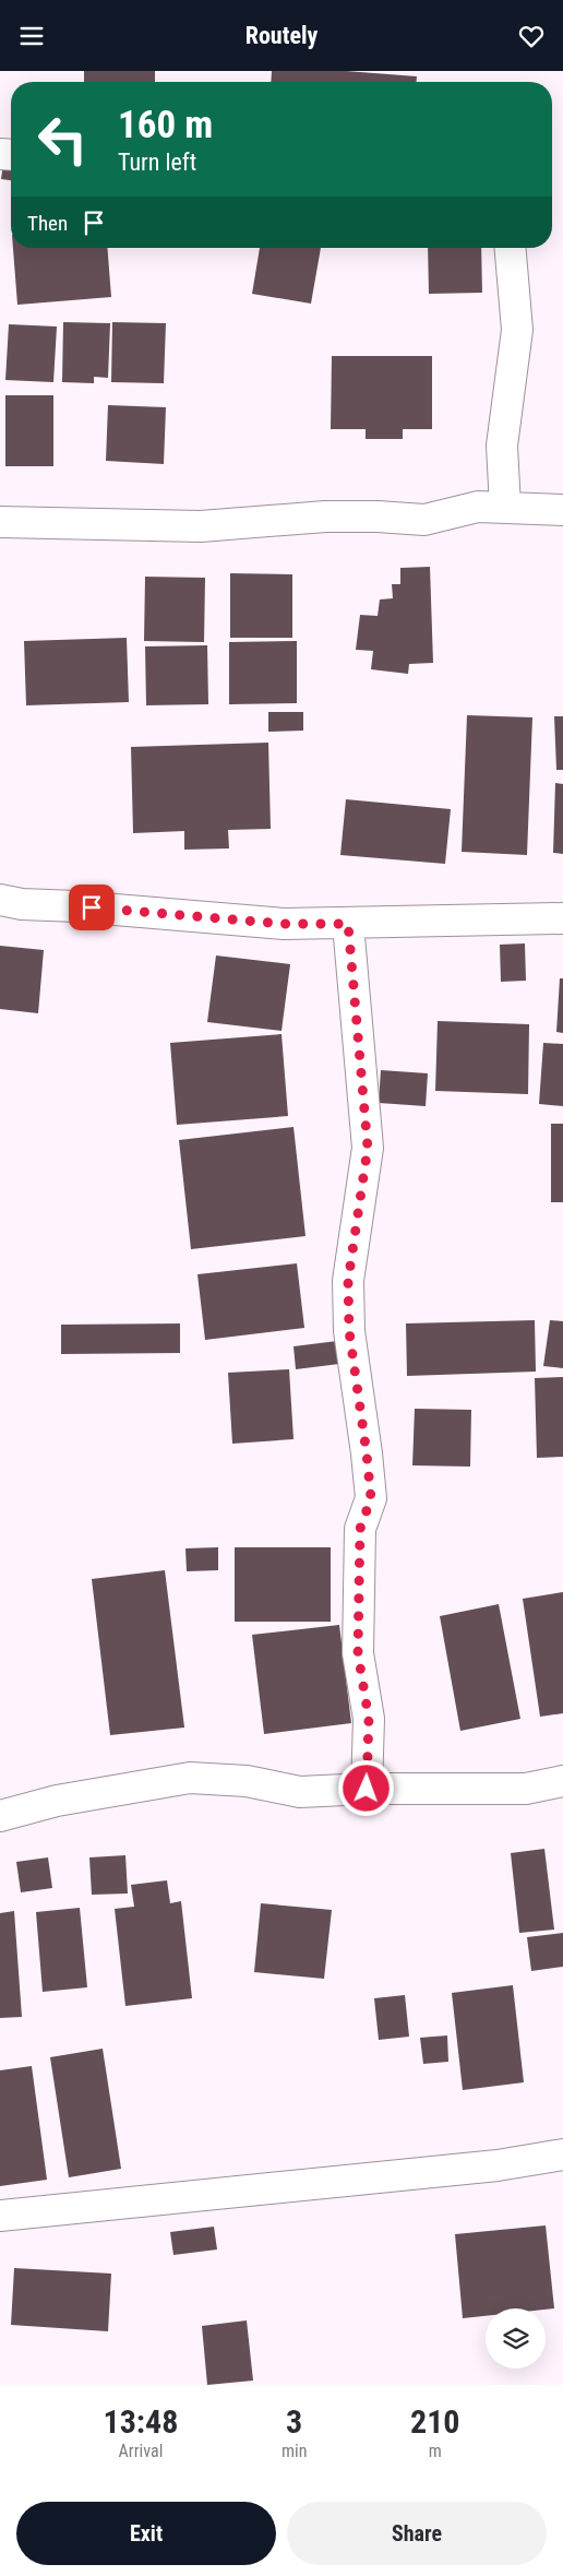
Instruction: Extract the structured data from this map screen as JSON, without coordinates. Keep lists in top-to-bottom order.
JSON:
{
  "page": {
    "header": "Routely",
    "turn": ["160 m", "Turn left"],
    "then": "Then",
    "eta": [
      "13:48",
      "Arrival",
      "3",
      "min",
      "210",
      "m"
    ],
    "buttons": ["Exit", "Share"]
  }
}
